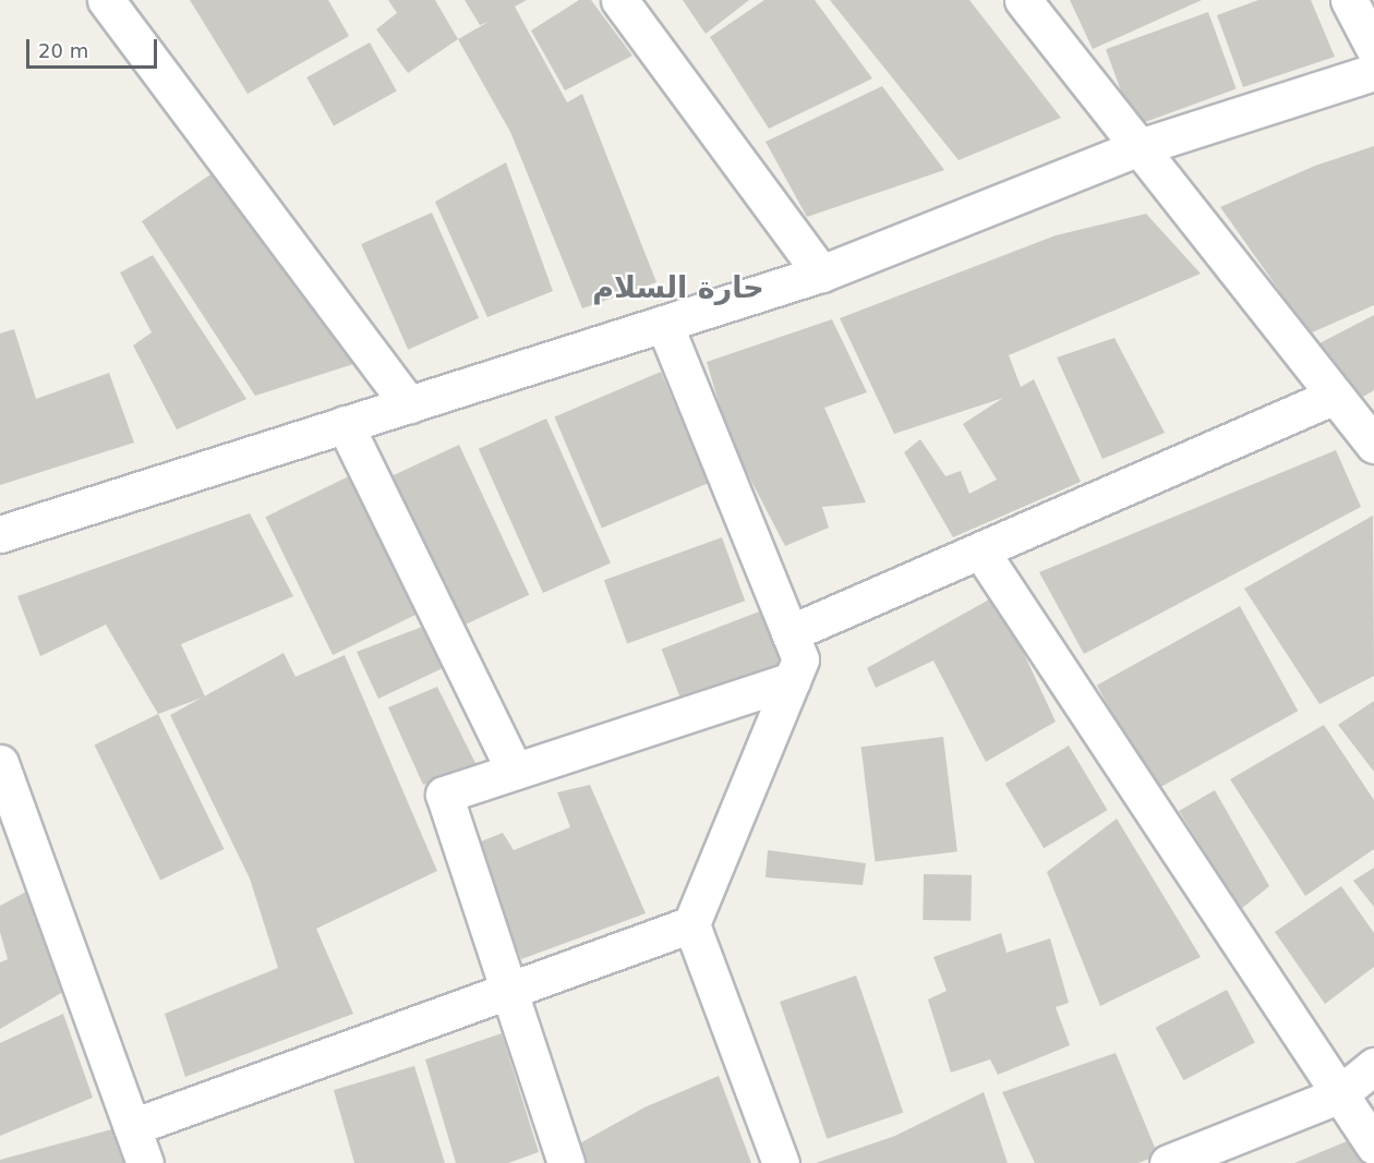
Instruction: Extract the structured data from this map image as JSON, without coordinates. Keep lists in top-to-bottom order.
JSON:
{
  "districts": ["حارة السلام"],
  "scale_bar": "20 m"
}
